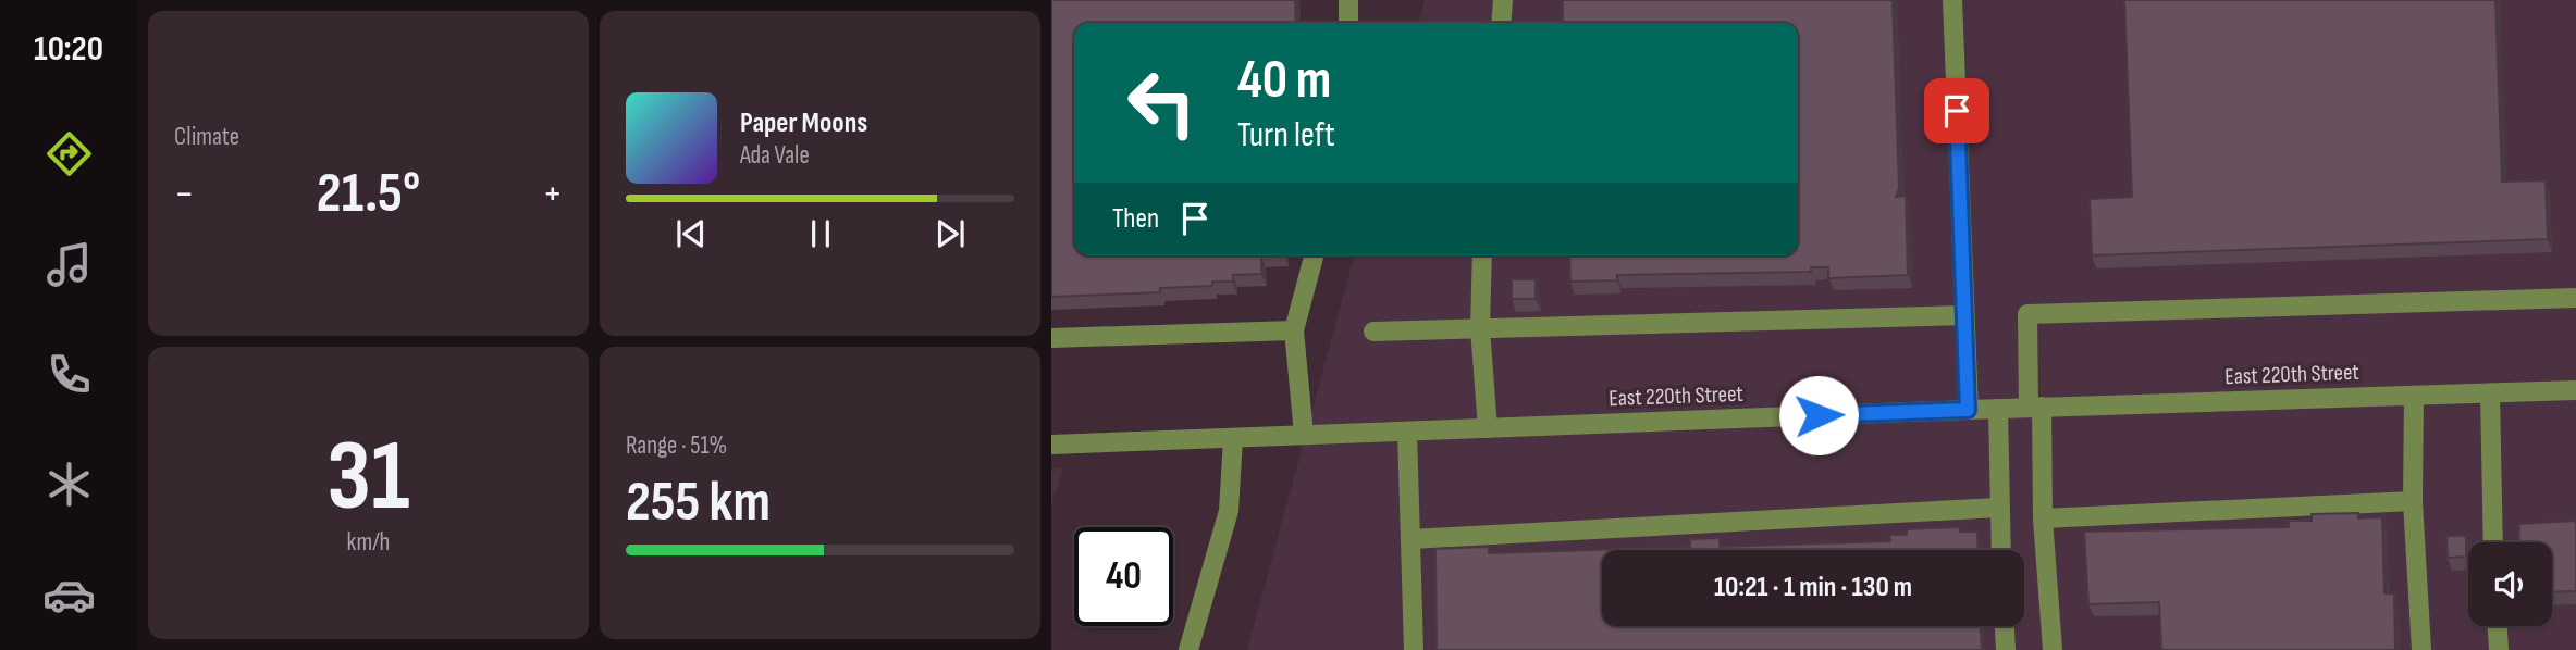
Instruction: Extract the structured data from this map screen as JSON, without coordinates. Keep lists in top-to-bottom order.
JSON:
{
  "streets": {
    "street": ["East 220th Street"]
  },
  "page": {
    "tabs": "10:20",
    "tile": [
      "Climate",
      ["31", "km/h"],
      ["Range · 51%", "255 km"]
    ],
    "turn": ["40 m", "Turn left"],
    "song": ["Paper Moons", "Ada Vale"],
    "heat": ["−", "21.5°", "+"],
    "then": "Then",
    "limit": "40",
    "trip": "10:21 · 1 min · 130 m"
  }
}
